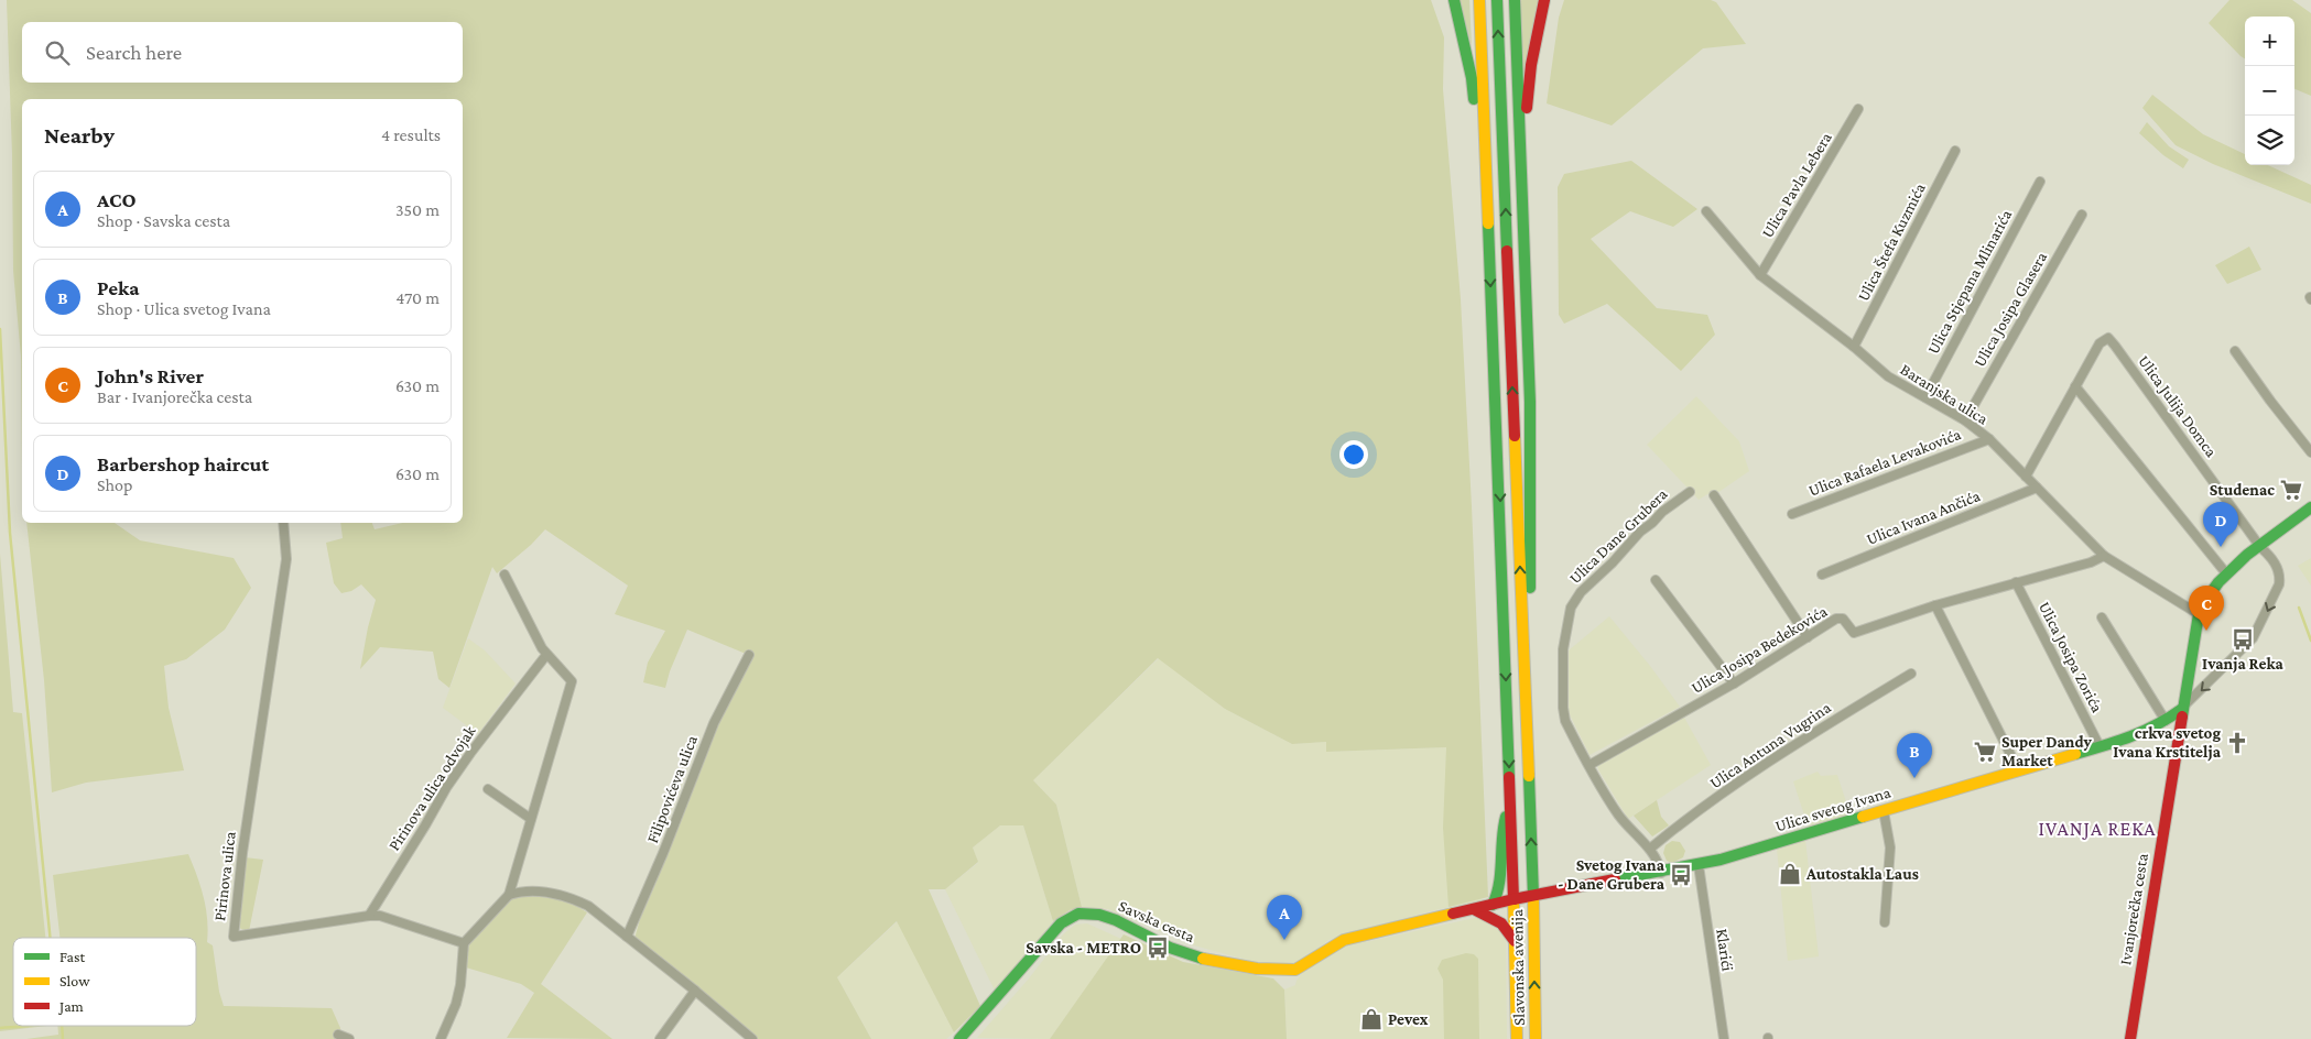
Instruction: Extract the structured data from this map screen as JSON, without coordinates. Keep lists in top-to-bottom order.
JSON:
{
  "streets": {
    "main road": [
      "Ulica svetog Ivana",
      "Ivanjorečka cesta",
      "Savska cesta",
      "Slavonska avenija"
    ],
    "street": [
      "Ulica Pavla Lebera",
      "Ulica Štefa Kuzmića",
      "Ulica Stjepana Mlinarića",
      "Ulica Josipa Glasera",
      "Baranjska ulica",
      "Ulica Julija Domca",
      "Ulica Rafaela Levakovića",
      "Ulica Ivana Ančića",
      "Ulica Dane Grubera",
      "Ulica Josipa Bedekovića",
      "Ulica Josipa Zorića",
      "Ulica Antuna Vugrina",
      "Pirinova ulica odvojak",
      "Filipovićeva ulica",
      "Pirinova ulica",
      "Klarići"
    ]
  },
  "crossings": [
    ["Ulica Pavla Lebera", "Baranjska ulica"],
    ["Ulica Štefa Kuzmića", "Baranjska ulica"],
    ["Ulica Stjepana Mlinarića", "Baranjska ulica"],
    ["Ulica Josipa Glasera", "Baranjska ulica"],
    ["Baranjska ulica", "Ulica Rafaela Levakovića"],
    ["Baranjska ulica", "Ulica Ivana Ančića"],
    ["Baranjska ulica", "Ulica Josipa Bedekovića"],
    ["Baranjska ulica", "Ivanjorečka cesta"],
    ["Ulica Julija Domca", "Ulica svetog Ivana"],
    ["Ulica Julija Domca", "Ivanjorečka cesta"],
    ["Ulica Dane Grubera", "Ulica Josipa Bedekovića"],
    ["Ulica Dane Grubera", "Ulica Antuna Vugrina"],
    ["Ulica Dane Grubera", "Ulica svetog Ivana"],
    ["Ulica Josipa Bedekovića", "Ulica Josipa Zorića"],
    ["Ulica Josipa Zorića", "Ulica svetog Ivana"],
    ["Pirinova ulica odvojak", "Pirinova ulica"],
    ["Ulica svetog Ivana", "Ivanjorečka cesta"],
    ["Ulica svetog Ivana", "Savska cesta"],
    ["Ulica svetog Ivana", "Klarići"],
    ["Ulica svetog Ivana", "Slavonska avenija"],
    ["Savska cesta", "Slavonska avenija"]
  ],
  "districts": ["IVANJA REKA"],
  "places": {
    "supermarket": ["Studenac", "Super Dandy Market"],
    "bus stop": ["Ivanja Reka", "Svetog Ivana - Dane Grubera", "Savska - METRO"],
    "church": ["crkva svetog Ivana Krstitelja"],
    "shop": ["Autostakla Laus", "Pevex"]
  },
  "legend": ["Fast", "Slow", "Jam"],
  "page": {
    "map_buttons": ["+", "−"],
    "search": "Search here",
    "heading": ["Nearby", "4 results"],
    "list": [
      {
        "mark": "A",
        "name": "ACO",
        "note": "Shop · Savska cesta",
        "value": "350 m"
      },
      {
        "mark": "B",
        "name": "Peka",
        "note": "Shop · Ulica svetog Ivana",
        "value": "470 m"
      },
      {
        "mark": "C",
        "name": "John's River",
        "note": "Bar · Ivanjorečka cesta",
        "value": "630 m"
      },
      {
        "mark": "D",
        "name": "Barbershop haircut",
        "note": "Shop",
        "value": "630 m"
      }
    ],
    "pins": [
      "D",
      "C",
      "B",
      "A"
    ]
  }
}
